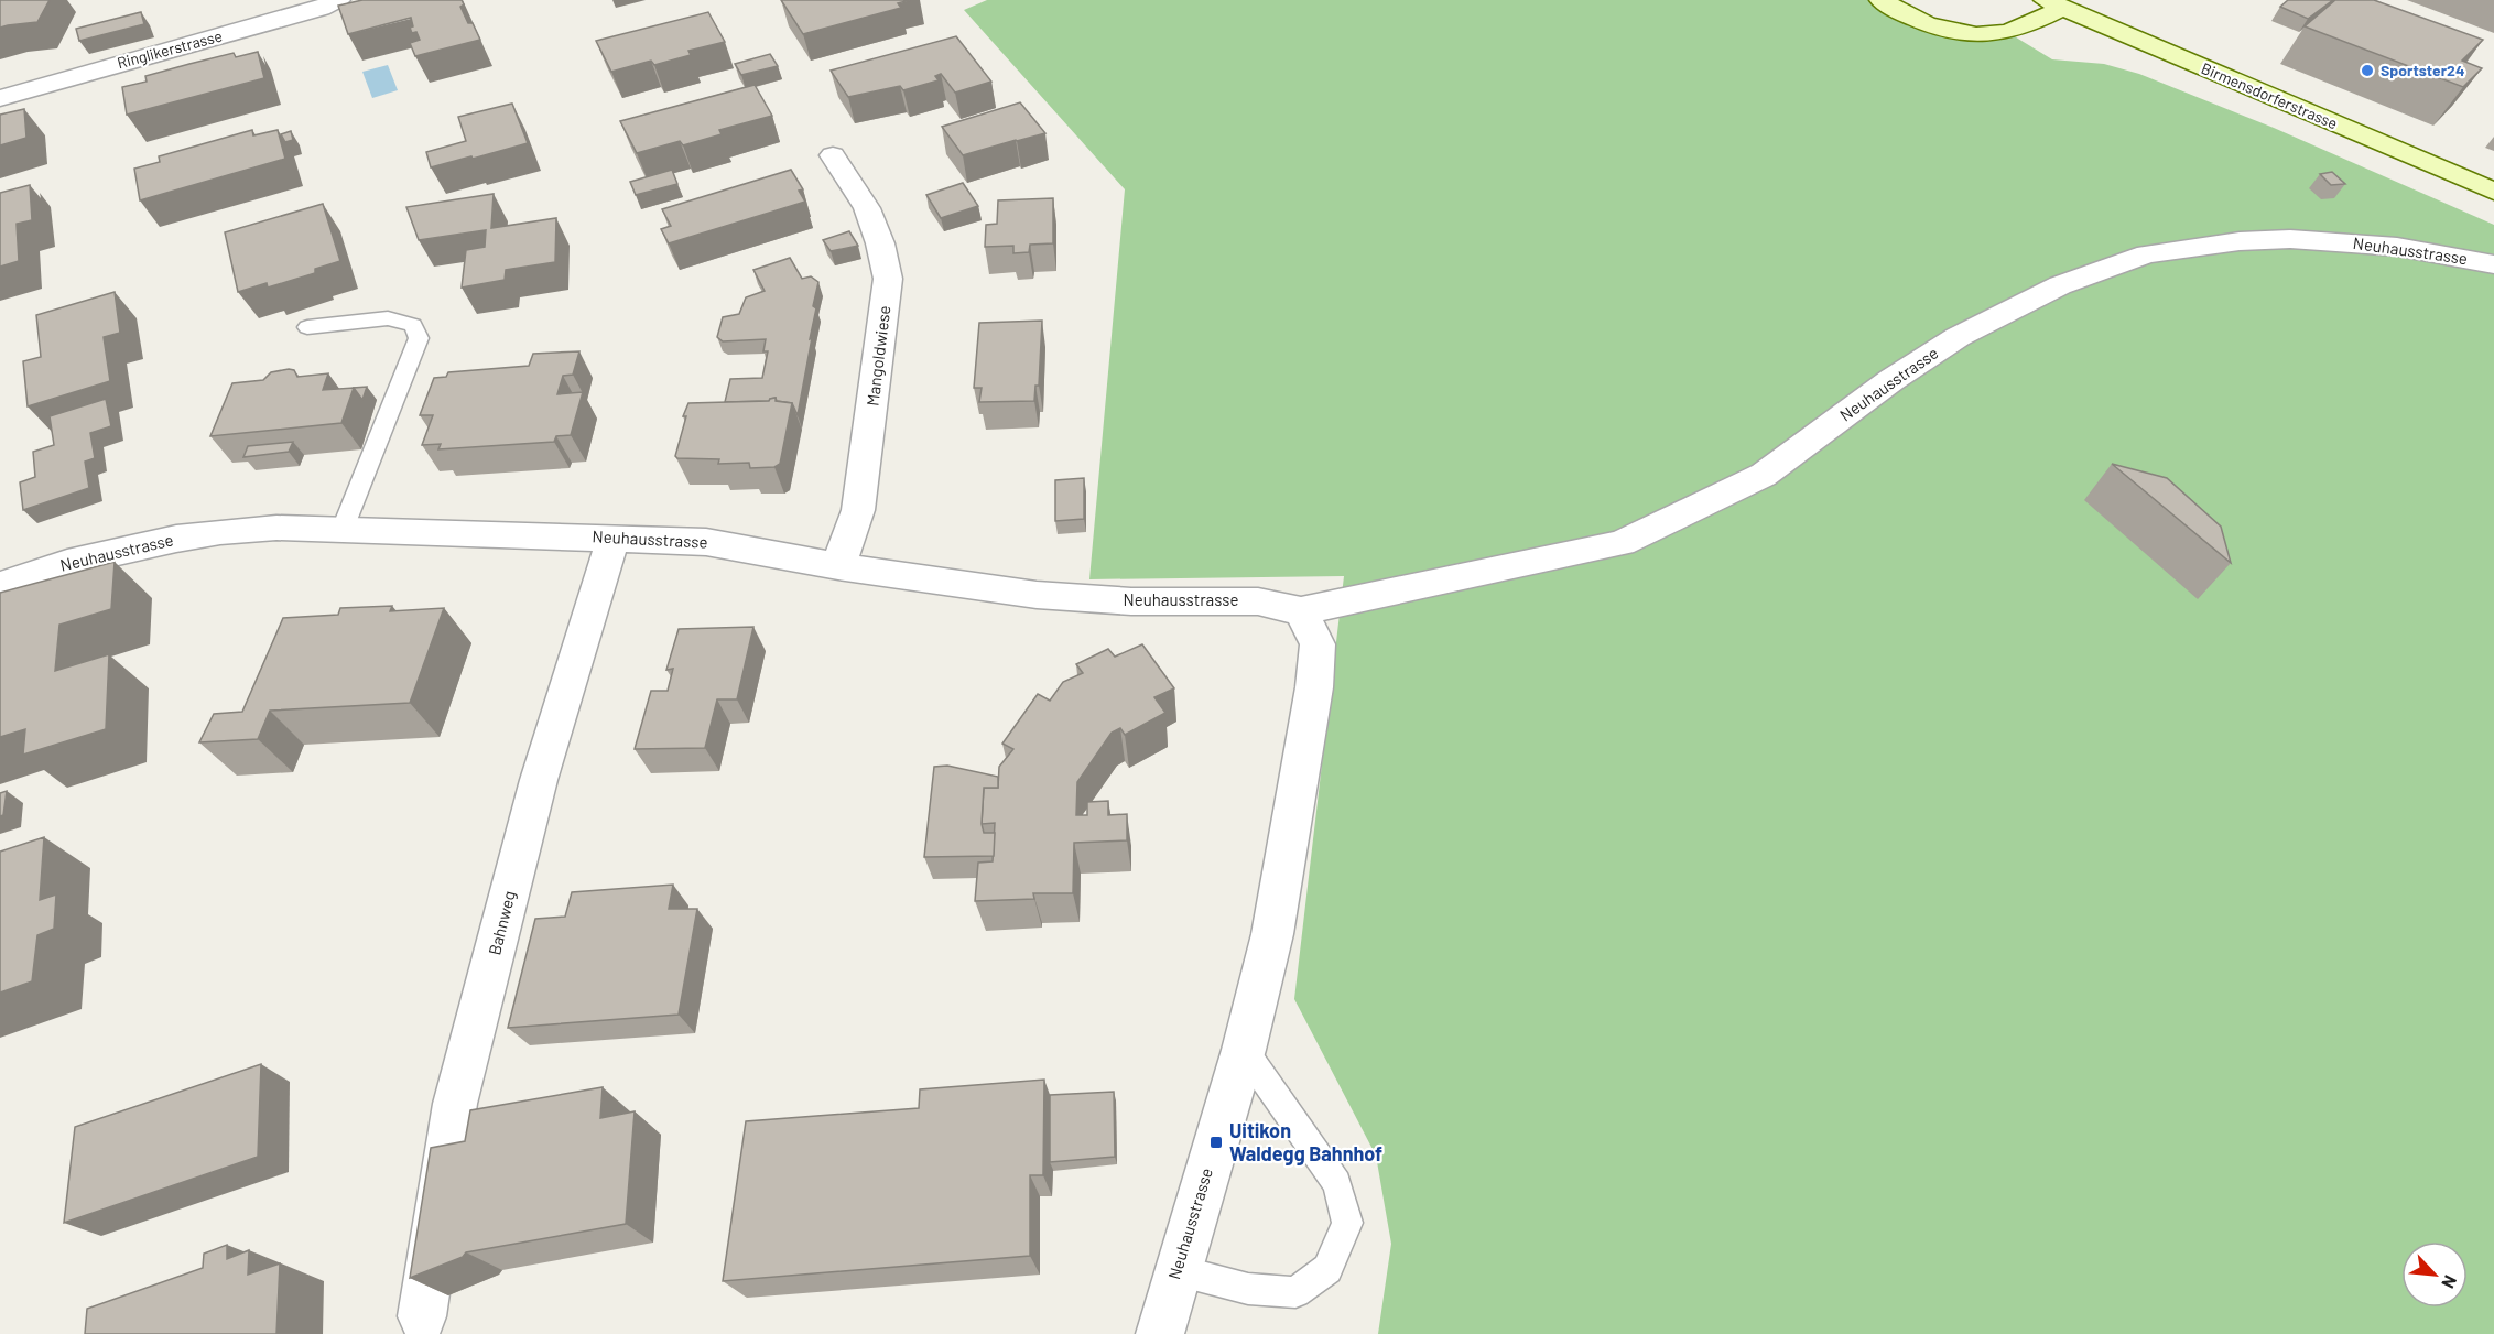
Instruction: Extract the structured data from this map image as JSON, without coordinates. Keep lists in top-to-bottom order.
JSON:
{
  "streets": {
    "main road": ["Birmensdorferstrasse"],
    "street": [
      "Ringlikerstrasse",
      "Neuhausstrasse",
      "Mangoldwiese",
      "Bahnweg"
    ]
  },
  "crossings": [
    ["Neuhausstrasse", "Mangoldwiese"],
    ["Neuhausstrasse", "Bahnweg"]
  ],
  "places": {
    "other": ["Sportster24"],
    "transit": ["Uitikon Waldegg Bahnhof"]
  },
  "north": "bottom right"
}
